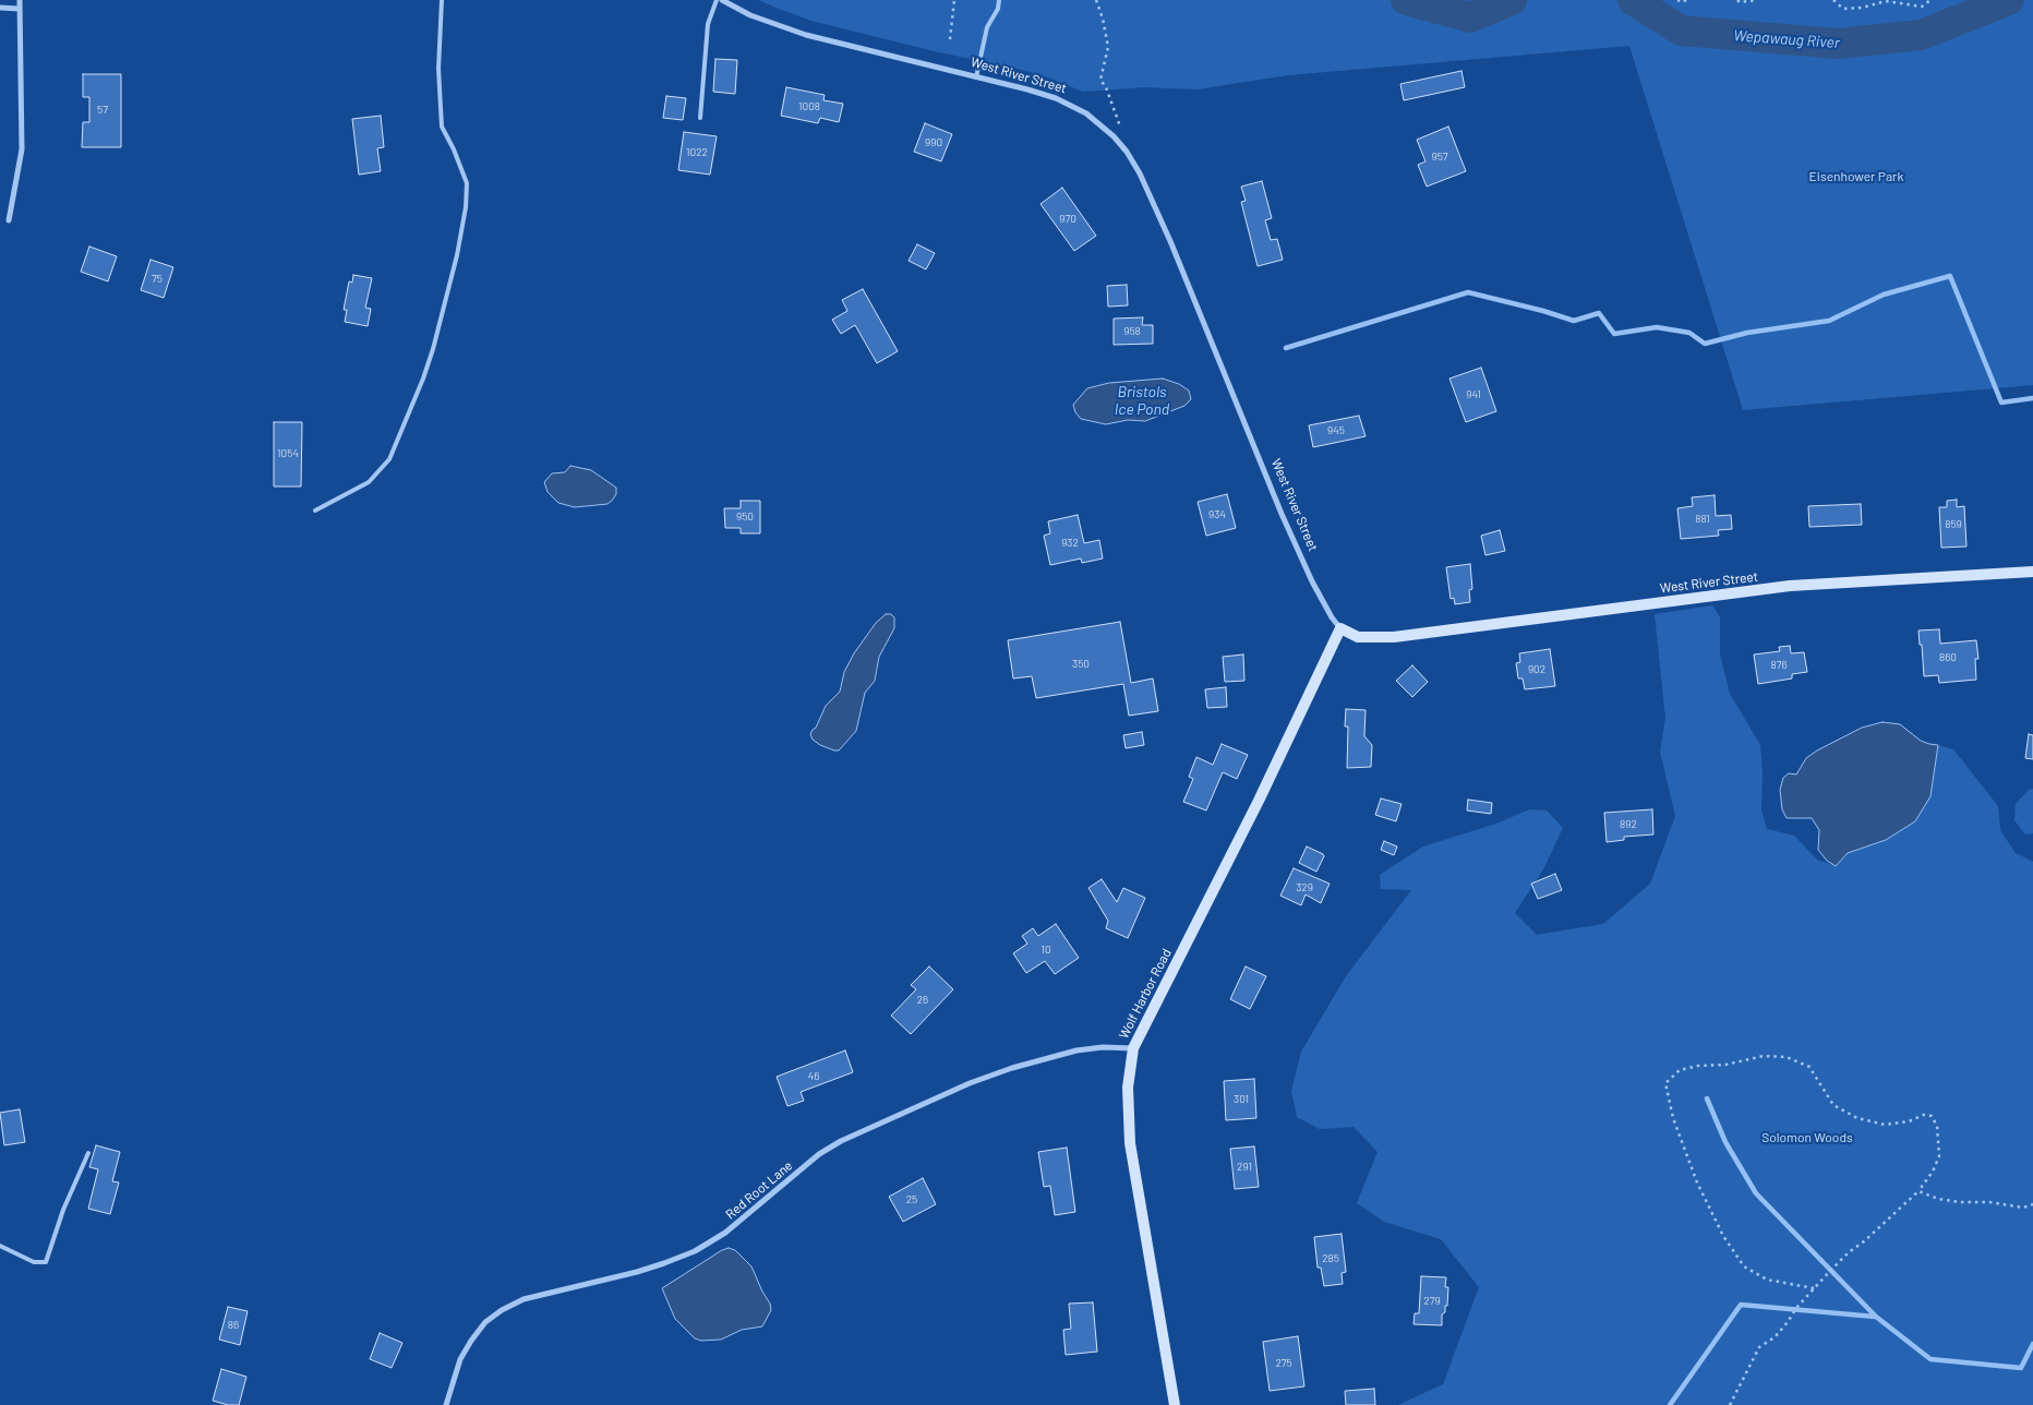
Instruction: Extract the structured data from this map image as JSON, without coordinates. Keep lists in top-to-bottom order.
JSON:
{
  "streets": {
    "street": ["West River Street", "Wolf Harbor Road", "Red Root Lane"]
  },
  "crossings": [
    ["West River Street", "Wolf Harbor Road"],
    ["Wolf Harbor Road", "Red Root Lane"]
  ],
  "water": ["Wepawaug River", "Bristols Ice Pond"],
  "parks": ["Eisenhower Park", "Solomon Woods"],
  "house_numbers": [
    "1008",
    "57",
    "990",
    "1022",
    "957",
    "970",
    "75",
    "958",
    "941",
    "945",
    "1054",
    "934",
    "950",
    "881",
    "859",
    "932",
    "860",
    "350",
    "876",
    "902",
    "892",
    "329",
    "10",
    "26",
    "46",
    "301",
    "291",
    "25",
    "285",
    "279",
    "86",
    "275"
  ]
}
